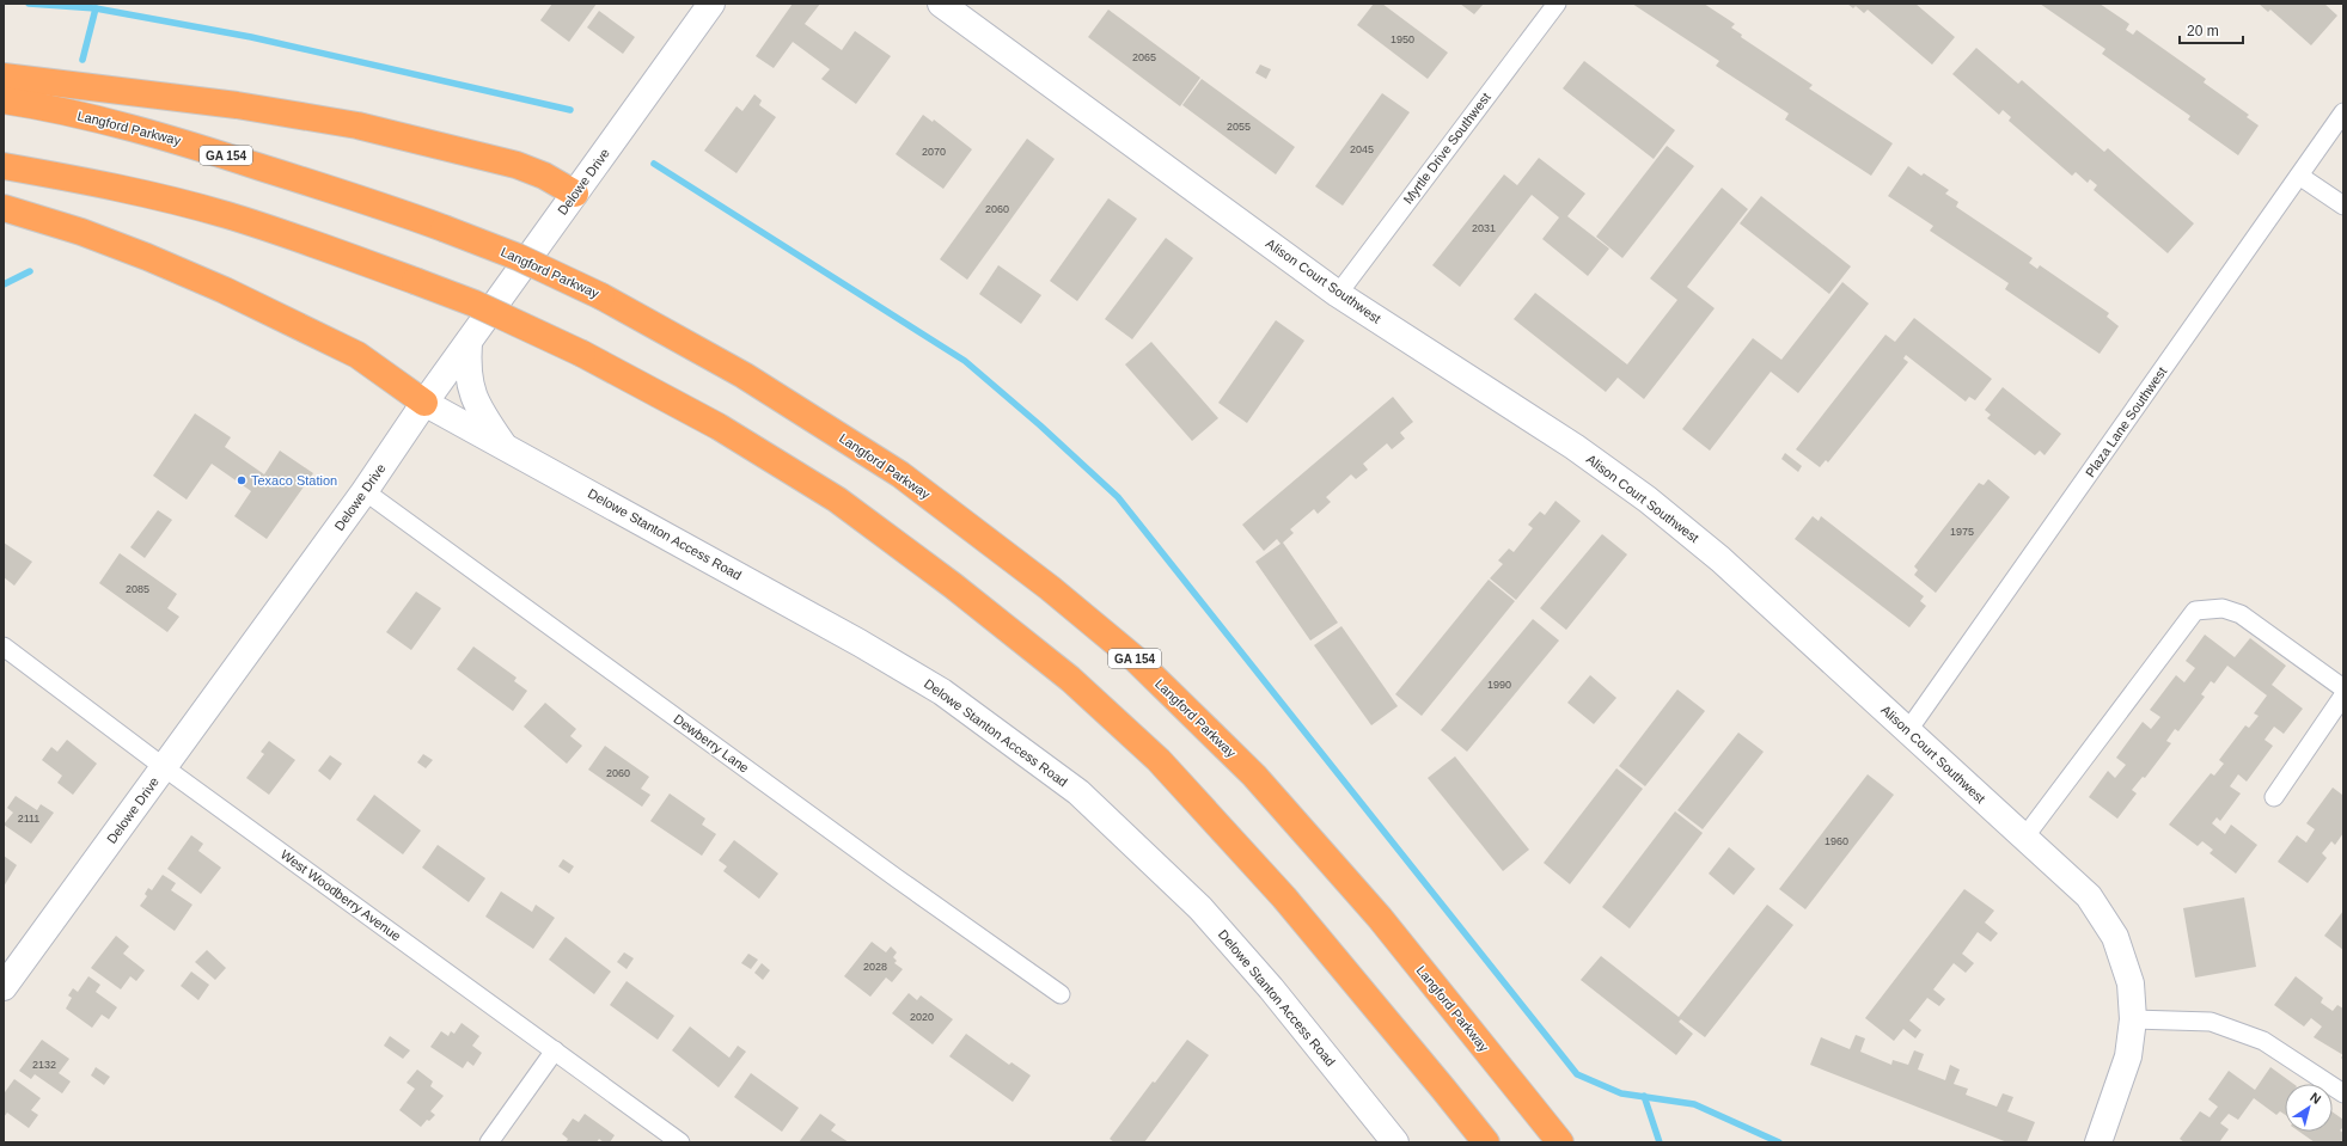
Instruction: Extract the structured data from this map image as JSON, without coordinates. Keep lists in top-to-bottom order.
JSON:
{
  "streets": {
    "highway": ["Langford Parkway", "GA 154"],
    "street": [
      "Myrtle Drive Southwest",
      "Delowe Drive",
      "Alison Court Southwest",
      "Plaza Lane Southwest",
      "Delowe Stanton Access Road",
      "Dewberry Lane",
      "West Woodberry Avenue"
    ]
  },
  "crossings": [
    ["Myrtle Drive Southwest", "Alison Court Southwest"],
    ["Delowe Drive", "Delowe Stanton Access Road"],
    ["Delowe Drive", "Dewberry Lane"],
    ["Delowe Drive", "West Woodberry Avenue"],
    ["Alison Court Southwest", "Plaza Lane Southwest"]
  ],
  "places": ["Texaco Station"],
  "house_numbers": [
    "1950",
    "2065",
    "2055",
    "2045",
    "2070",
    "2060",
    "2031",
    "1975",
    "2085",
    "1990",
    "2060",
    "2111",
    "1960",
    "2028",
    "2020",
    "2132"
  ],
  "scale_bar": "20 m",
  "north": "top right"
}
